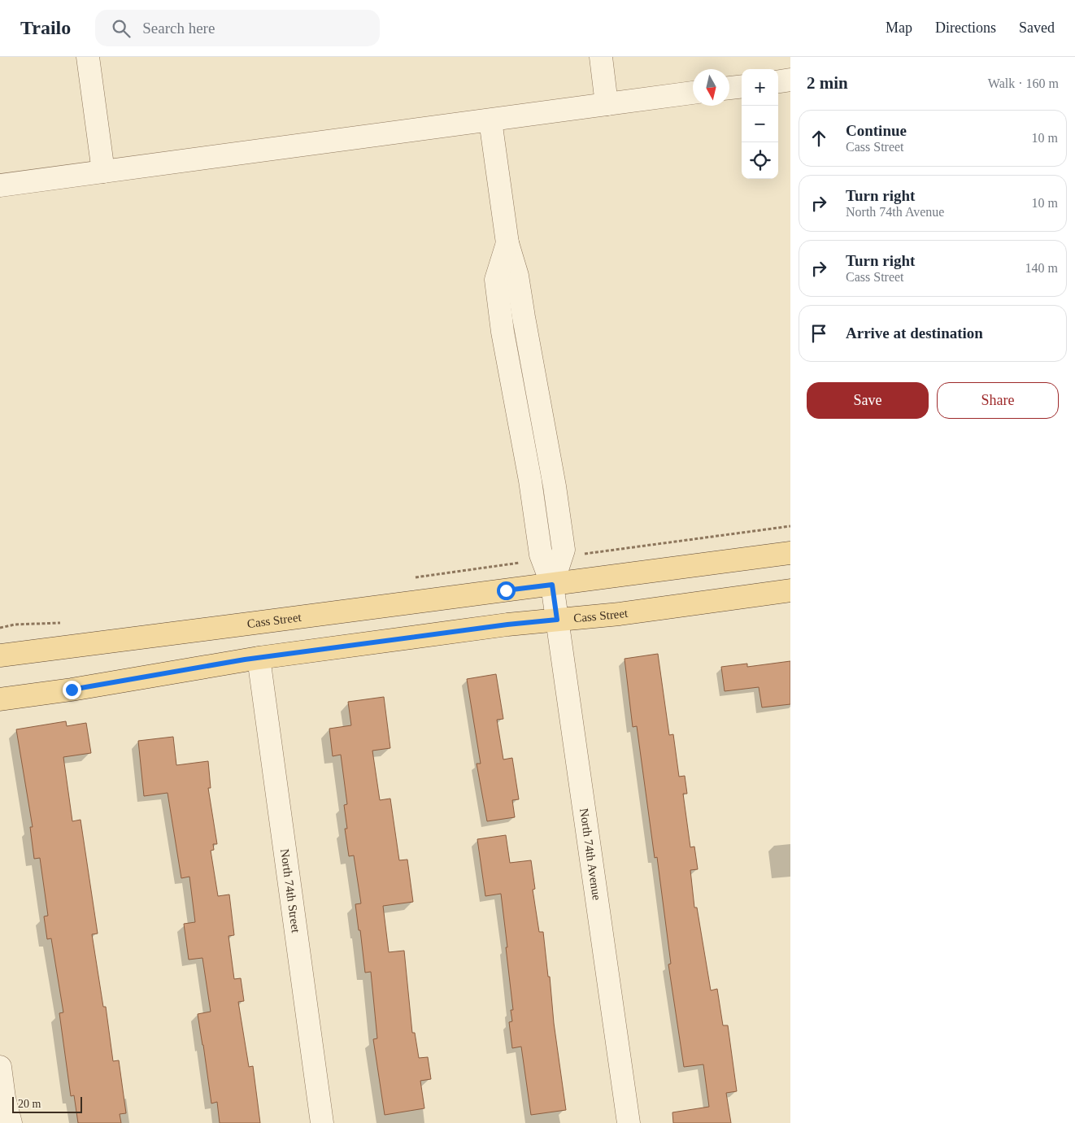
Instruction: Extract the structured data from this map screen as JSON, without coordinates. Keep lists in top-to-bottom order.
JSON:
{
  "streets": {
    "main road": ["Cass Street"],
    "street": ["North 74th Avenue", "North 74th Street"]
  },
  "crossings": [
    ["Cass Street", "North 74th Avenue"],
    ["Cass Street", "North 74th Street"]
  ],
  "scale_bar": "20 m",
  "north": "bottom",
  "page": {
    "header": "Trailo",
    "search": "Search here",
    "nav": ["Map", "Directions", "Saved"],
    "heading": ["2 min", "Walk · 160 m"],
    "map_buttons": ["+", "−"],
    "list": [
      ["Continue", "Cass Street", "10 m"],
      ["Turn right", "North 74th Avenue", "10 m"],
      ["Turn right", "Cass Street", "140 m"],
      "Arrive at destination"
    ],
    "buttons": ["Save", "Share"],
    "scale": "20 m"
  }
}
